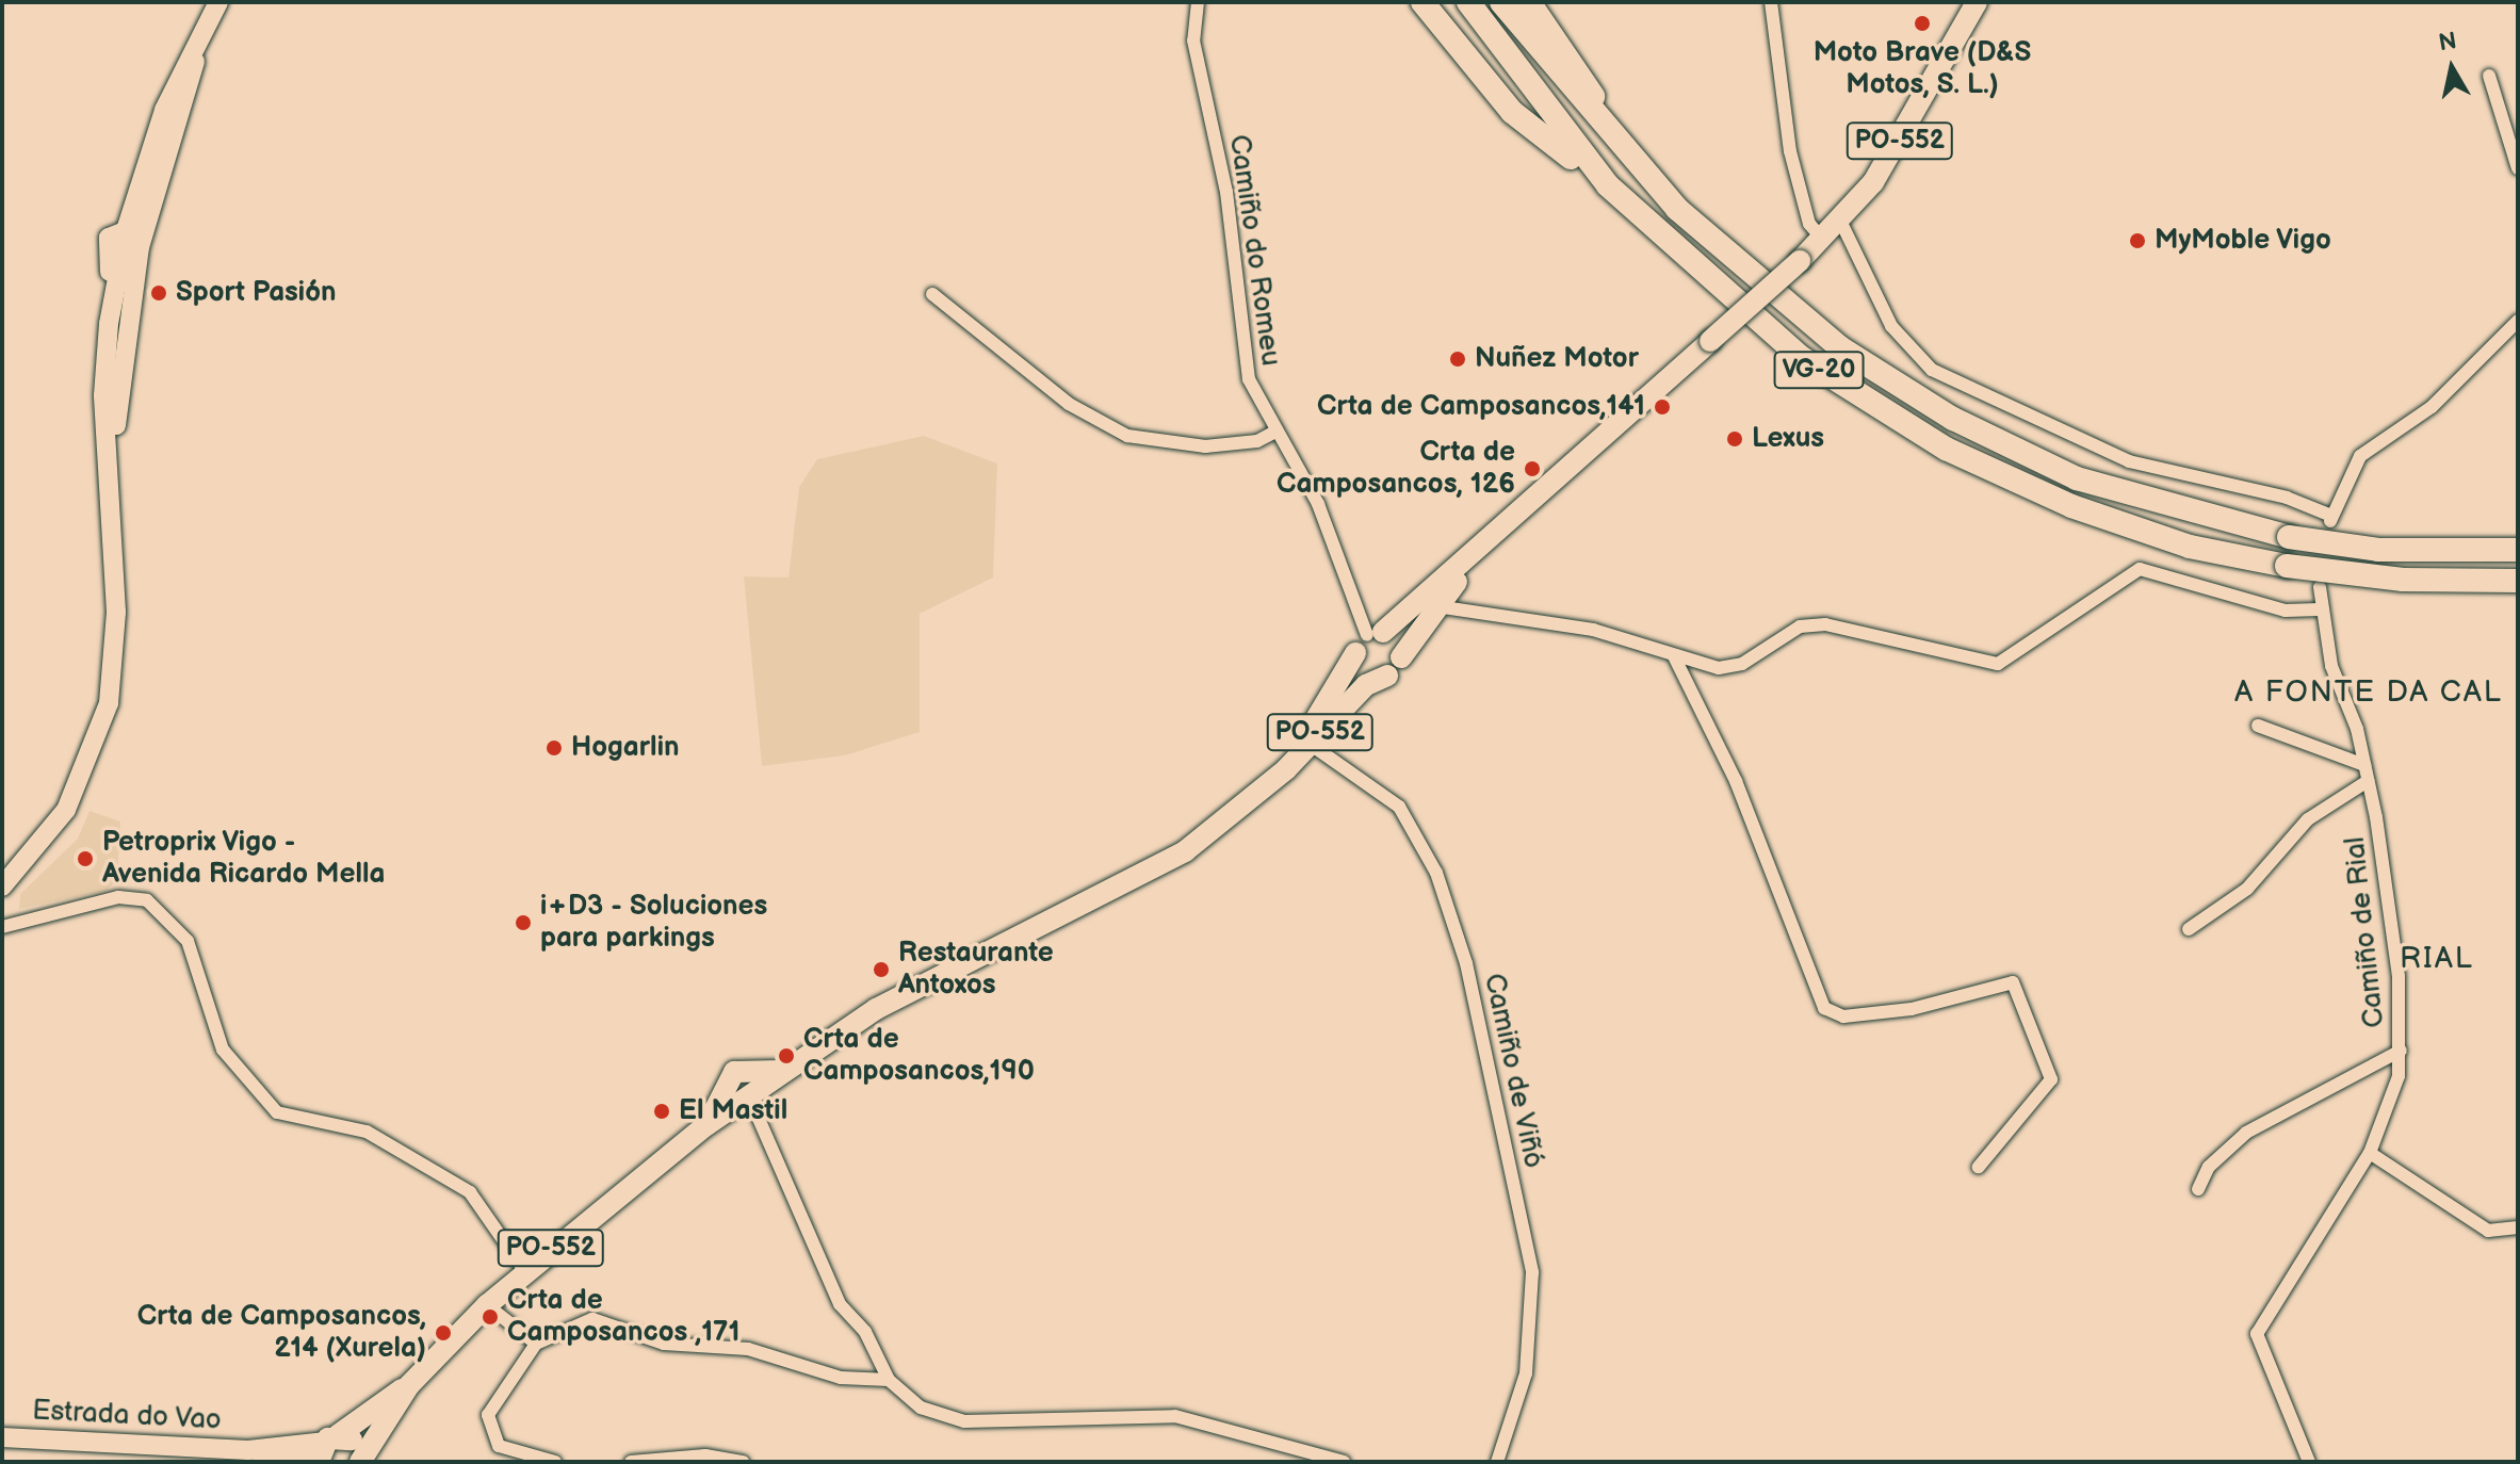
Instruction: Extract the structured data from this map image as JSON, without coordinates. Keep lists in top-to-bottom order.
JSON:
{
  "streets": {
    "highway": ["VG-20"],
    "main road": ["PO-552", "Estrada do Vao"],
    "street": ["Camiño do Romeu", "Camiño de Rial", "Camiño de Viñó"]
  },
  "crossings": [
    ["PO-552", "Camiño do Romeu"],
    ["PO-552", "Camiño de Viñó"],
    ["PO-552", "Estrada do Vao"]
  ],
  "districts": ["A FONTE DA CAL", "RIAL"],
  "places": [
    "Moto Brave (D&S Motos, S. L.)",
    "MyMoble Vigo",
    "Sport Pasión",
    "Nuñez Motor",
    "Crta de Camposancos,141",
    "Lexus",
    "Crta de Camposancos, 126",
    "Hogarlin",
    "Petroprix Vigo - Avenida Ricardo Mella",
    "i+D3 - Soluciones para parkings",
    "Restaurante Antoxos",
    "Crta de Camposancos,190",
    "El Mastil",
    "Crta de Camposancos ,171",
    "Crta de Camposancos, 214 (Xurela)"
  ],
  "north": "top"
}
